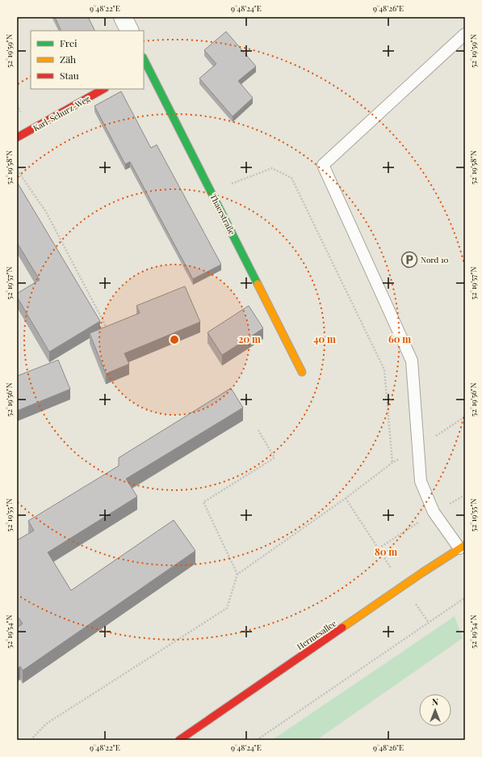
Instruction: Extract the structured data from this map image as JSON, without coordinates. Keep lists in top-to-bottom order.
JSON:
{
  "streets": {
    "street": ["Karl-Schurz-Weg", "Thaerstraße", "Hermesallee"]
  },
  "places": {
    "parking": ["Nord 10"]
  },
  "legend": ["Frei", "Zäh", "Stau"],
  "north": "top",
  "coordinates": [
    "9°48'22\"E",
    "9°48'24\"E",
    "9°48'26\"E",
    "52°19'59\"N",
    "52°19'58\"N",
    "52°19'57\"N",
    "52°19'56\"N",
    "52°19'55\"N",
    "52°19'54\"N"
  ],
  "rings": [
    "20 m",
    "40 m",
    "60 m",
    "80 m"
  ]
}
